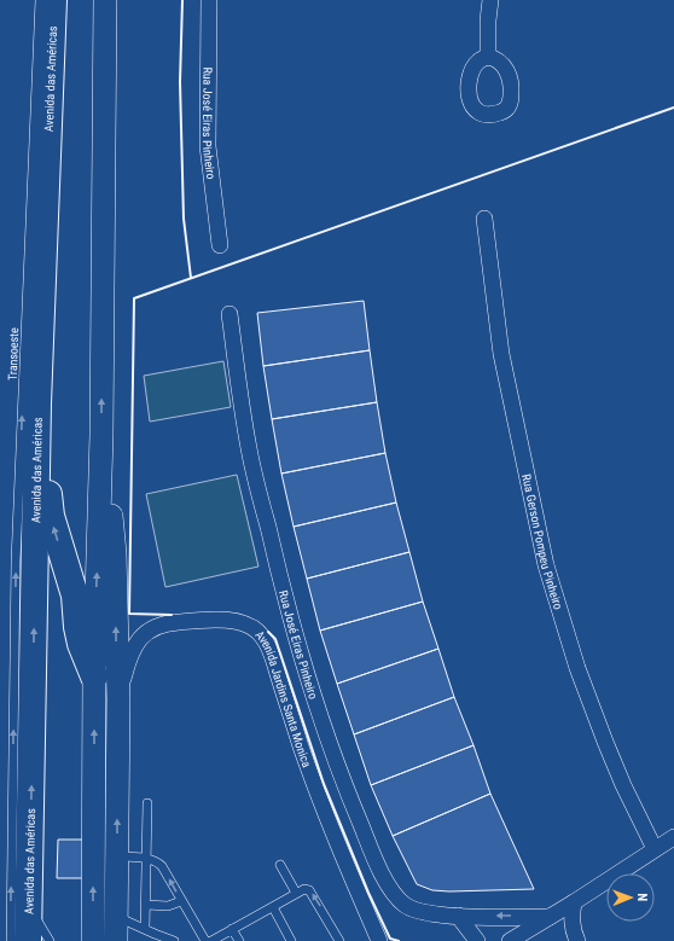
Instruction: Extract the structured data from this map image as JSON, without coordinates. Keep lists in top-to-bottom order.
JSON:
{
  "streets": {
    "highway": ["Avenida das Américas"],
    "street": ["Rua José Eiras Pinheiro", "Rua Gerson Pompeu Pinheiro", "Avenida Jardins Santa Monica"],
    "lane": ["Transoeste"]
  },
  "one_way": ["Transoeste"],
  "north": "right"
}
